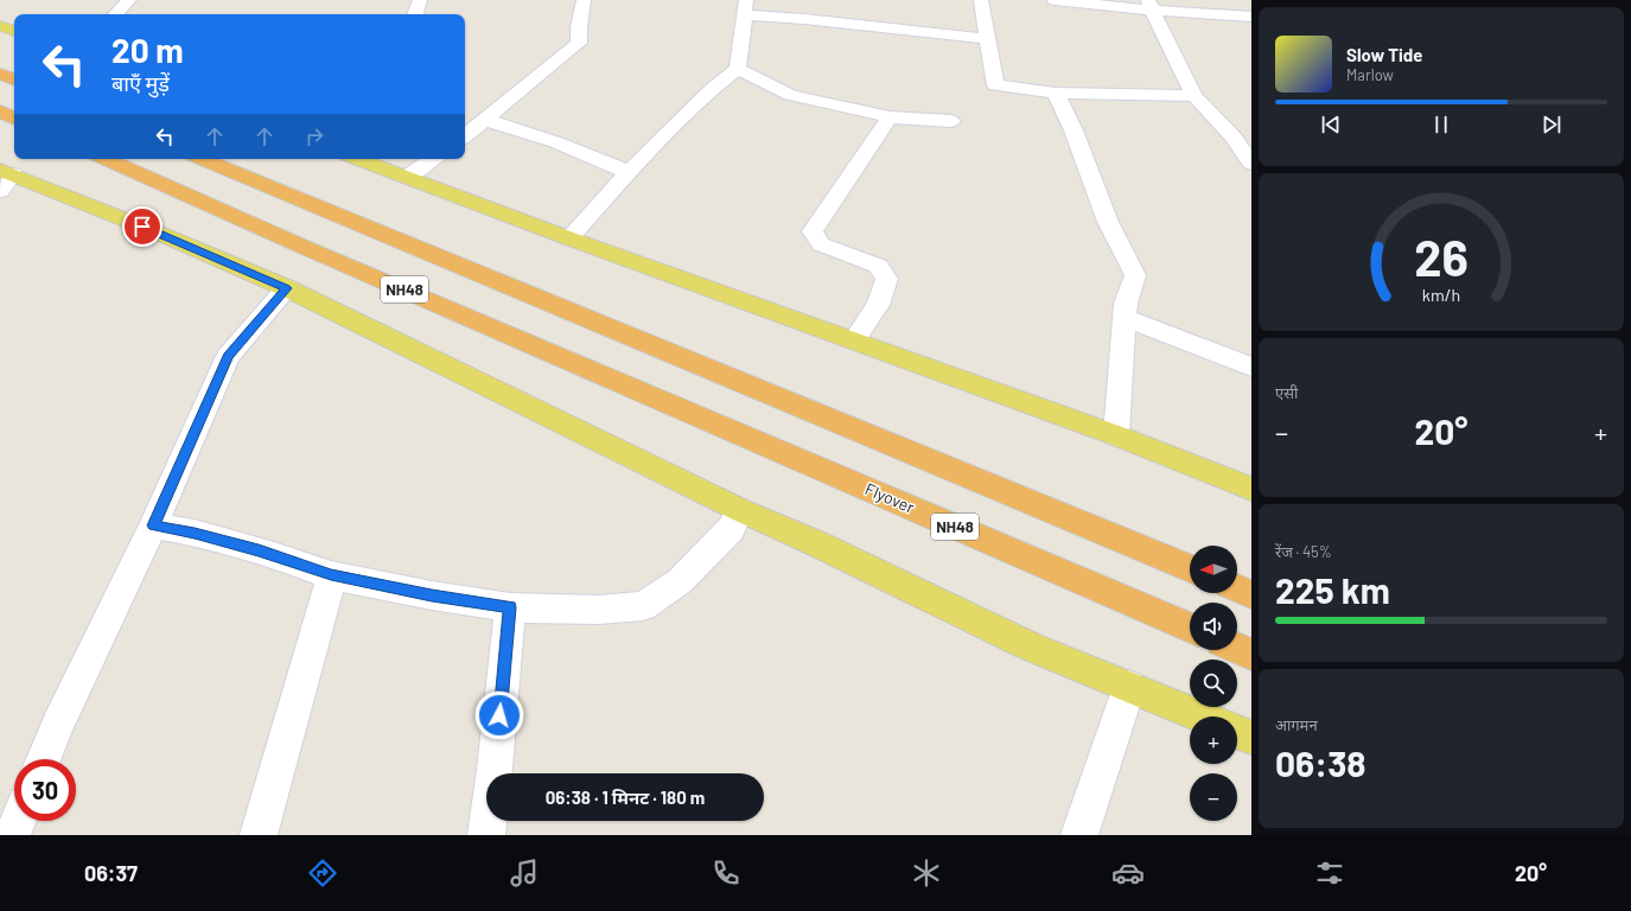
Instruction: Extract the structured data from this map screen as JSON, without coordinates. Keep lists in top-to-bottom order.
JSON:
{
  "streets": {
    "highway": ["NH48", "Flyover"]
  },
  "north": "left",
  "page": {
    "turn": ["20 m", "बाएँ मुड़ें"],
    "song": ["Slow Tide", "Marlow"],
    "tile": [
      "एसी",
      ["रेंज · 45%", "225 km"],
      ["आगमन", "06:38"]
    ],
    "heat": ["−", "20°", "+"],
    "map_buttons": ["+", "−"],
    "limit": "30",
    "trip": "06:38 · 1 मिनट · 180 m",
    "tabs": ["06:37", "20°"],
    "gauge": ["26", "km/h"]
  }
}
